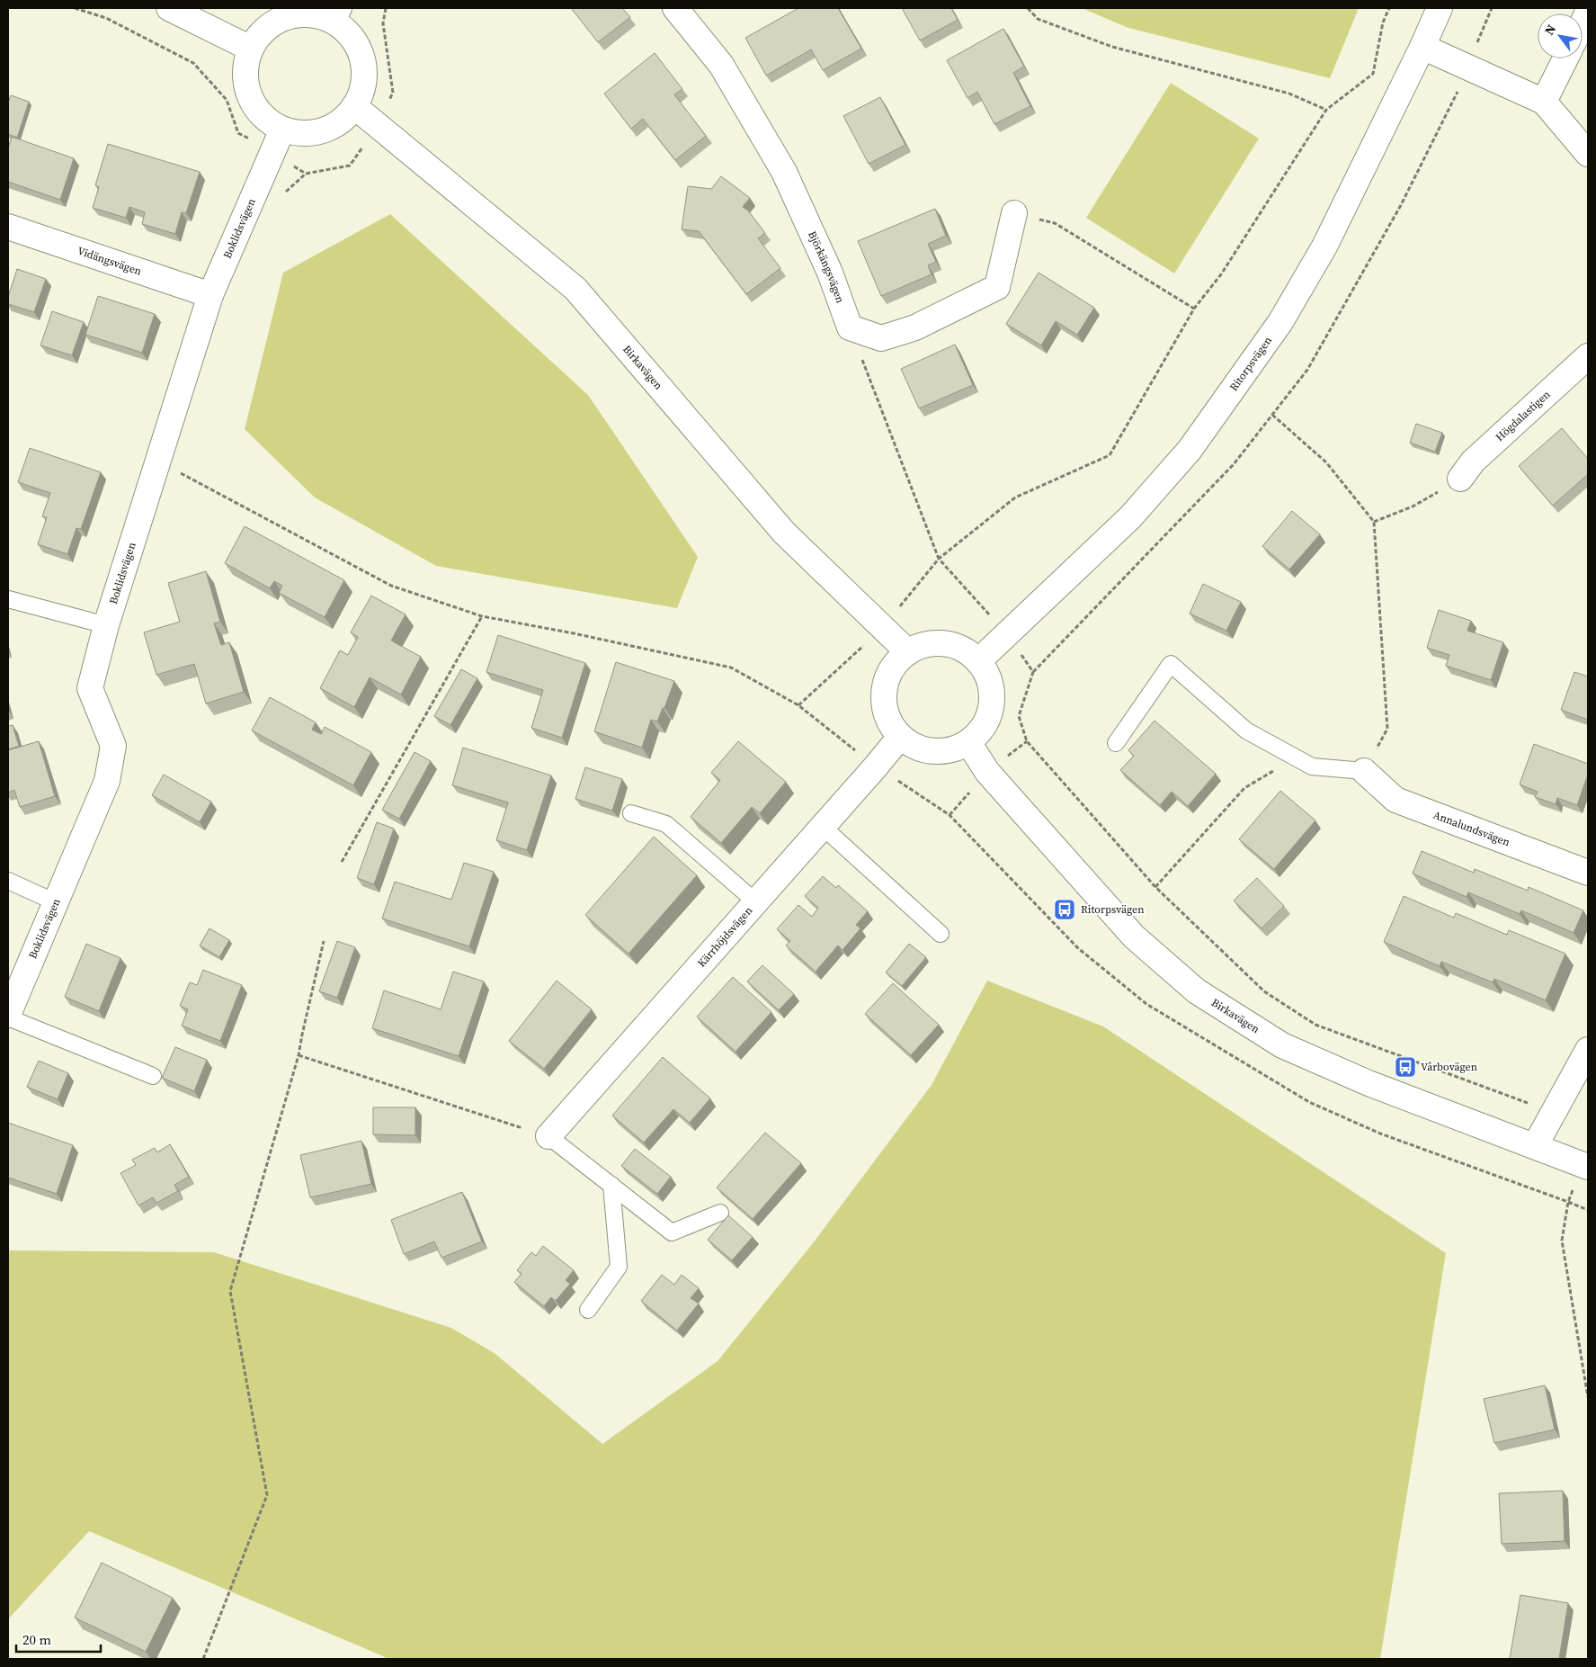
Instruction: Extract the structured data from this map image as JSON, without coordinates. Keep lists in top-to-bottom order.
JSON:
{
  "streets": {
    "street": [
      "Boklidsvägen",
      "Vidängsvägen",
      "Björkängsvägen",
      "Ritorpsvägen",
      "Birkavägen",
      "Högdalastigen",
      "Annalundsvägen",
      "Kärrhöjdsvägen"
    ]
  },
  "crossings": [
    ["Boklidsvägen", "Vidängsvägen"],
    ["Boklidsvägen", "Birkavägen"],
    ["Ritorpsvägen", "Birkavägen"],
    ["Ritorpsvägen", "Kärrhöjdsvägen"],
    ["Birkavägen", "Kärrhöjdsvägen"]
  ],
  "places": {
    "bus stop": ["Ritorpsvägen", "Vårbovägen"]
  },
  "scale_bar": "20 m",
  "north": "top left"
}
